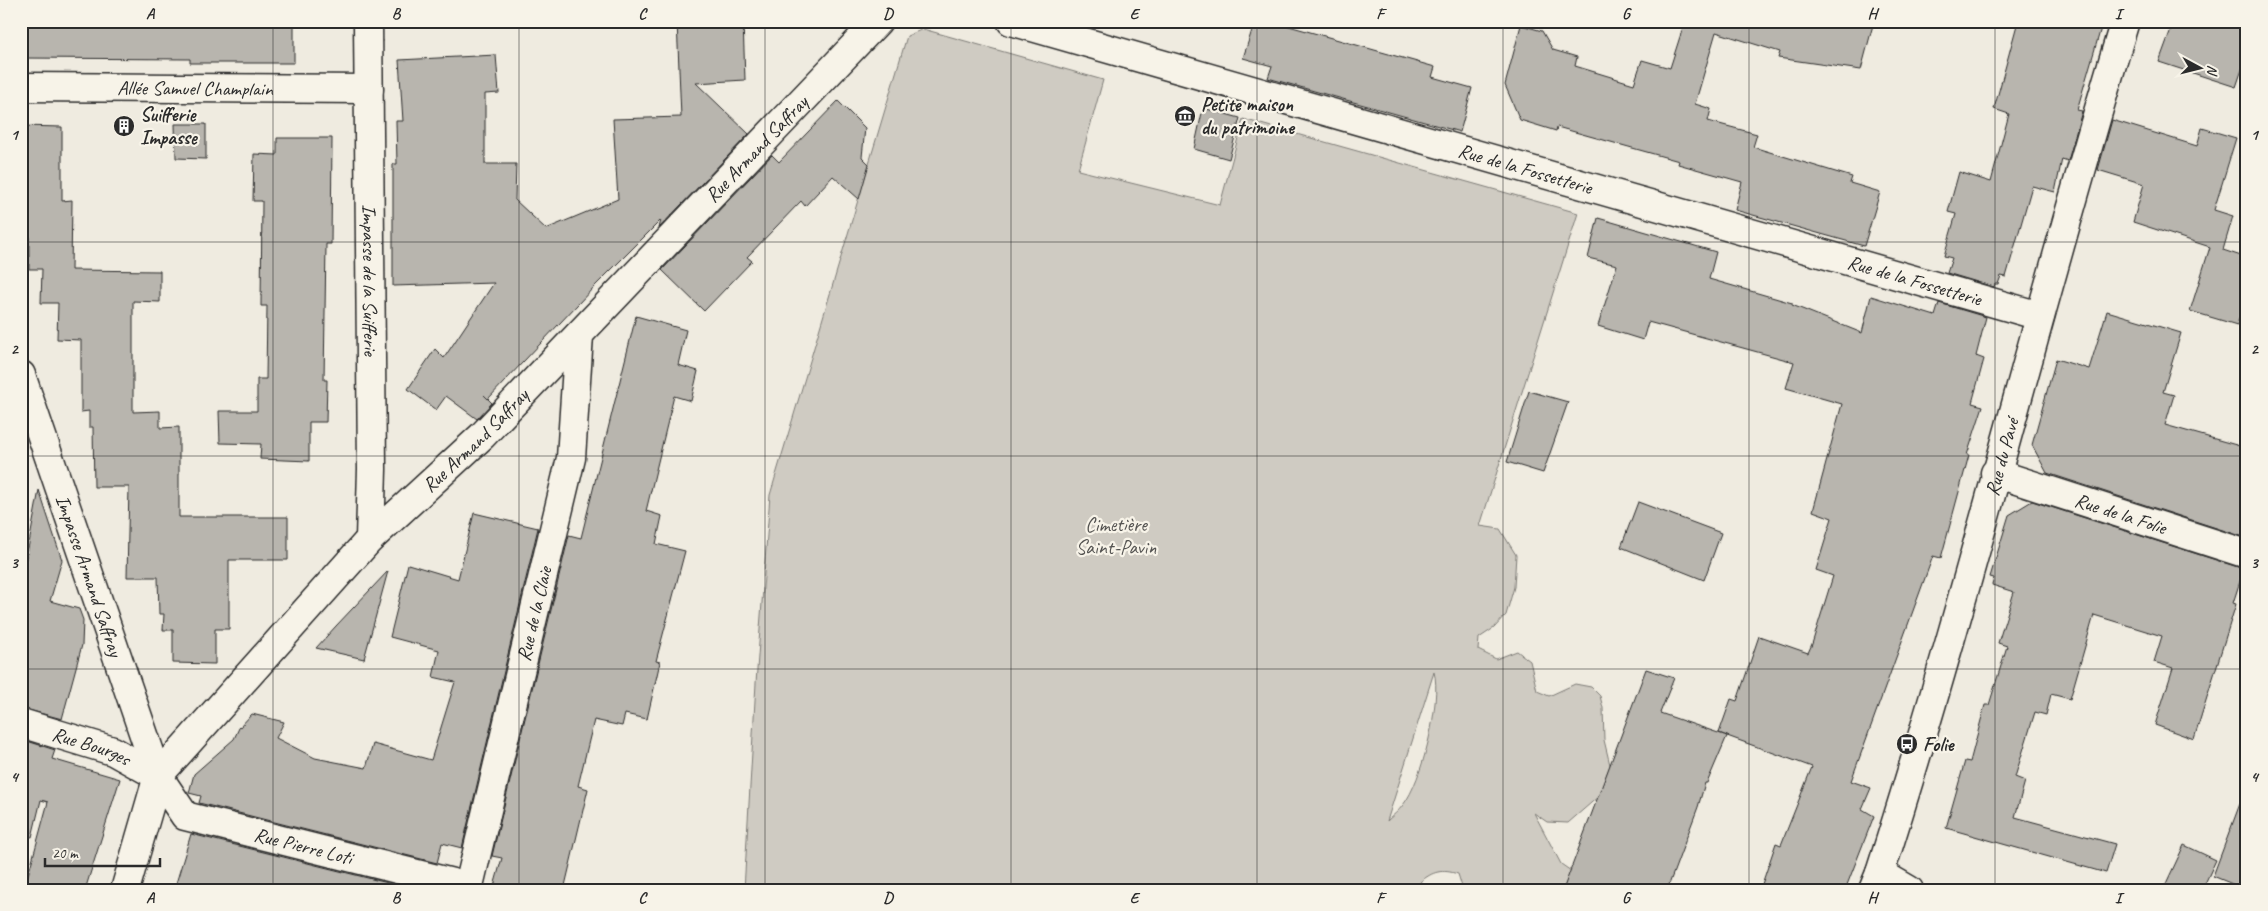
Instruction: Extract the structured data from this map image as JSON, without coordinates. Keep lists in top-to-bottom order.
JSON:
{
  "streets": {
    "street": [
      "Allée Samuel Champlain",
      "Rue Armand Saffray",
      "Rue de la Fossetterie",
      "Impasse de la Suifferie",
      "Rue du Pavé",
      "Rue de la Folie",
      "Impasse Armand Saffray",
      "Rue de la Claie",
      "Rue Bourges",
      "Rue Pierre Loti"
    ]
  },
  "crossings": [
    ["Allée Samuel Champlain", "Impasse de la Suifferie"],
    ["Rue Armand Saffray", "Impasse de la Suifferie"],
    ["Rue Armand Saffray", "Impasse Armand Saffray"],
    ["Rue Armand Saffray", "Rue de la Claie"],
    ["Rue Armand Saffray", "Rue Bourges"],
    ["Rue Armand Saffray", "Rue Pierre Loti"],
    ["Rue de la Fossetterie", "Rue du Pavé"],
    ["Rue du Pavé", "Rue de la Folie"],
    ["Impasse Armand Saffray", "Rue Bourges"],
    ["Impasse Armand Saffray", "Rue Pierre Loti"],
    ["Rue de la Claie", "Rue Pierre Loti"],
    ["Rue Bourges", "Rue Pierre Loti"]
  ],
  "parks": ["Cimetière Saint-Pavin"],
  "places": {
    "museum": ["Petite maison du patrimoine"],
    "building": ["Suifferie Impasse"],
    "bus stop": ["Folie"]
  },
  "scale_bar": "20 m",
  "north": "right",
  "grid": {
    "columns": [
      "A",
      "B",
      "C",
      "D",
      "E",
      "F",
      "G",
      "H",
      "I"
    ],
    "rows": [
      "1",
      "2",
      "3",
      "4"
    ]
  }
}
